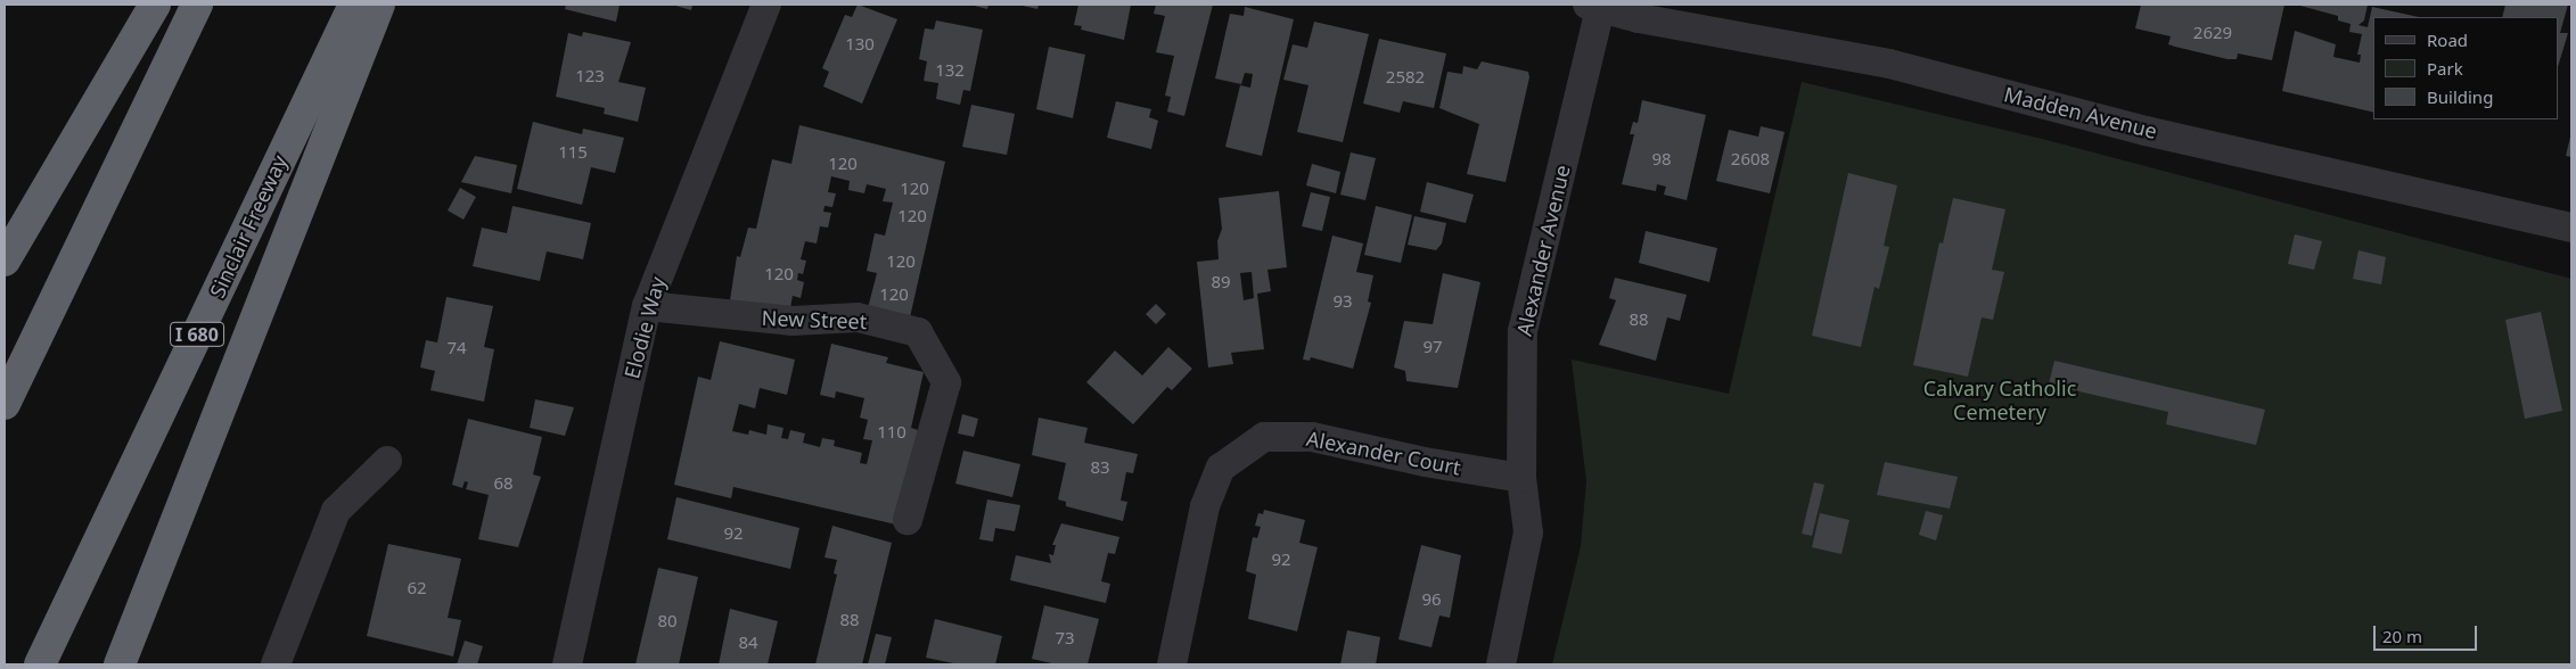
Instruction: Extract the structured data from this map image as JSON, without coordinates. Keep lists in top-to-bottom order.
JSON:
{
  "streets": {
    "highway": ["Sinclair Freeway", "I 680"],
    "street": [
      "Madden Avenue",
      "Alexander Avenue",
      "New Street",
      "Elodie Way",
      "Alexander Court"
    ]
  },
  "crossings": [
    ["Madden Avenue", "Alexander Avenue"],
    ["Alexander Avenue", "Alexander Court"],
    ["New Street", "Elodie Way"]
  ],
  "parks": ["Calvary Catholic Cemetery"],
  "house_numbers": [
    "2629",
    "130",
    "132",
    "123",
    "2582",
    "115",
    "98",
    "2608",
    "120",
    "120",
    "120",
    "120",
    "120",
    "89",
    "120",
    "93",
    "88",
    "97",
    "74",
    "110",
    "83",
    "68",
    "92",
    "92",
    "62",
    "96",
    "88",
    "80",
    "73",
    "84"
  ],
  "legend": ["Road", "Park", "Building"],
  "scale_bar": "20 m"
}
